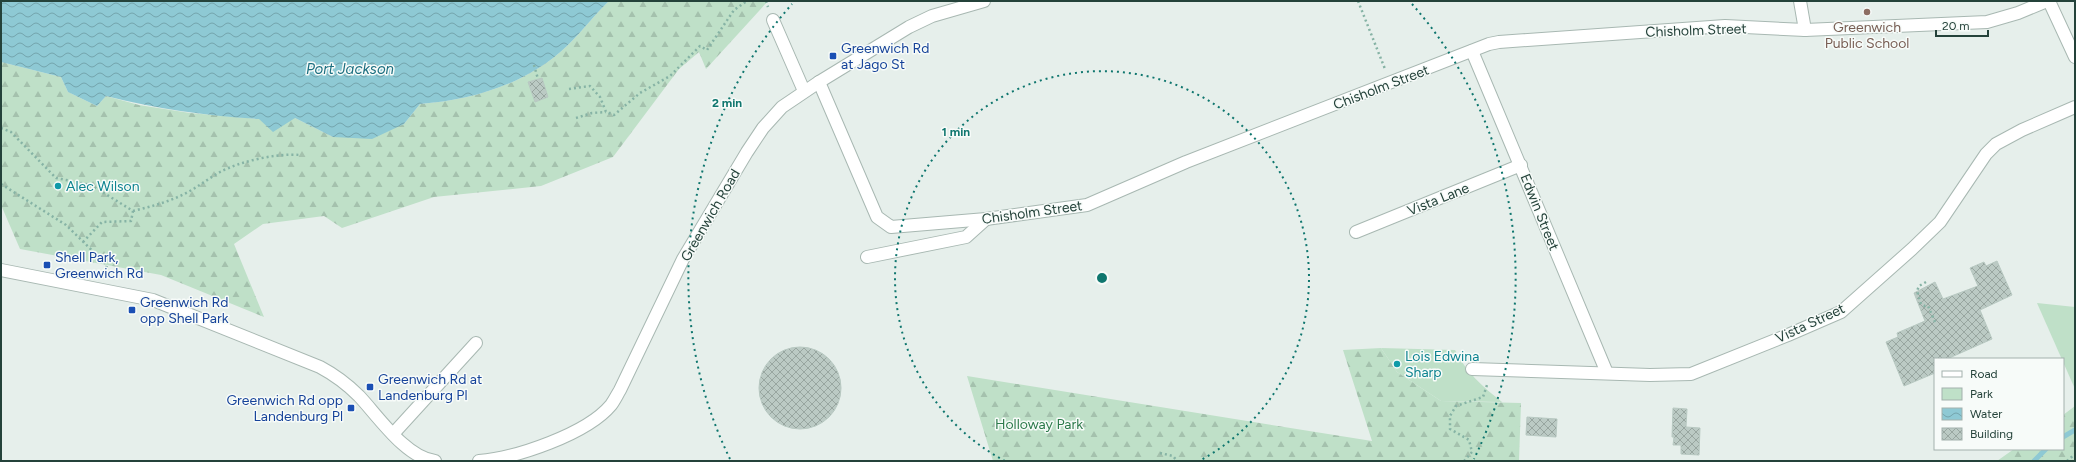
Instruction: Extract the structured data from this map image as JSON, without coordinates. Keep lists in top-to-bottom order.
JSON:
{
  "streets": {
    "street": [
      "Chisholm Street",
      "Vista Lane",
      "Edwin Street",
      "Greenwich Road",
      "Vista Street"
    ]
  },
  "crossings": [
    ["Chisholm Street", "Edwin Street"],
    ["Chisholm Street", "Greenwich Road"],
    ["Vista Lane", "Edwin Street"],
    ["Edwin Street", "Vista Street"]
  ],
  "water": ["Port Jackson"],
  "parks": ["Holloway Park"],
  "places": {
    "other": ["Greenwich Public School", "Alec Wilson", "Lois Edwina Sharp"],
    "transit": [
      "Greenwich Rd at Jago St",
      "Shell Park, Greenwich Rd",
      "Greenwich Rd opp Shell Park",
      "Greenwich Rd at Landenburg Pl",
      "Greenwich Rd opp Landenburg Pl"
    ]
  },
  "legend": [
    "Road",
    "Park",
    "Water",
    "Building"
  ],
  "scale_bar": "20 m",
  "rings": ["2 min", "1 min"]
}
